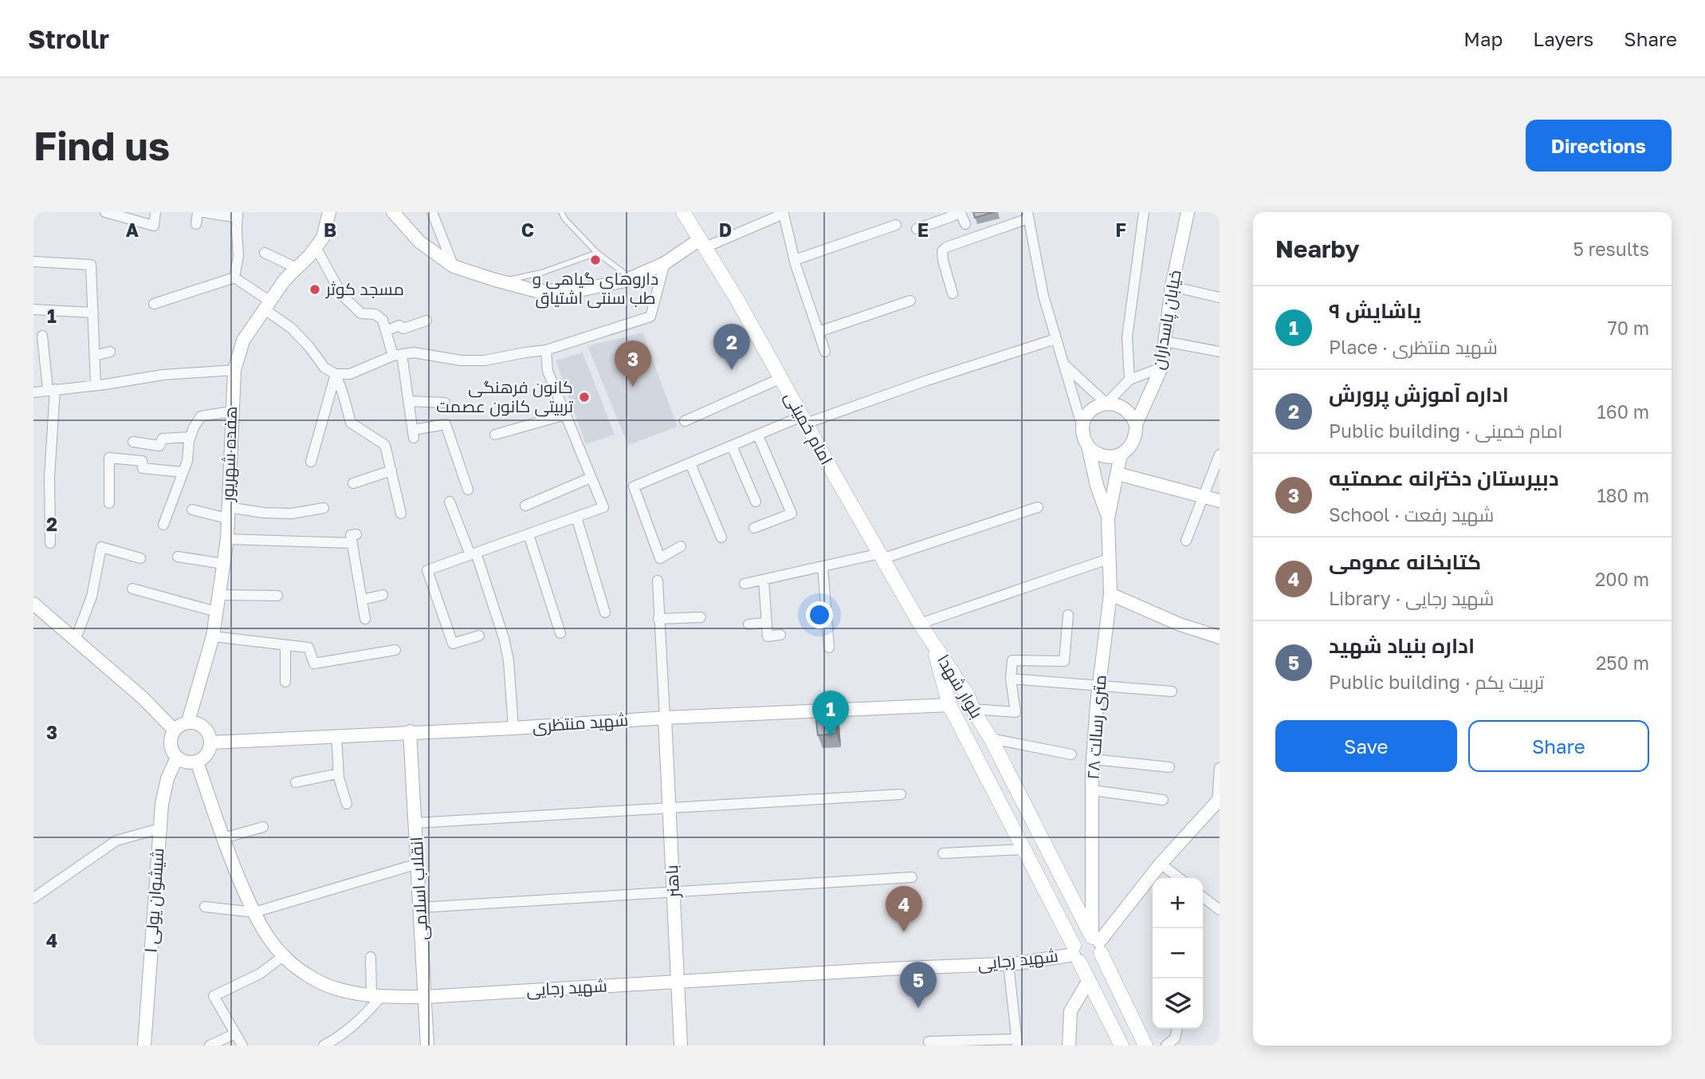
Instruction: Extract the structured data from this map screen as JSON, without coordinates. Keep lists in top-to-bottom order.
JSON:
{
  "streets": {
    "main road": ["امام خمینی", "بلوار شهدا"],
    "street": [
      "خیابان پاسداران",
      "هفده شهریور",
      "شهید منتظری",
      "۲۸ متری رسالت",
      "باهنر",
      "انقلاب اسلامی",
      "شیشوان یولی ا",
      "شهید رجایی"
    ]
  },
  "crossings": [
    ["خیابان پاسداران", "۲۸ متری رسالت"],
    ["امام خمینی", "بلوار شهدا"],
    ["هفده شهریور", "شهید منتظری"],
    ["هفده شهریور", "شیشوان یولی ا"],
    ["هفده شهریور", "شهید رجایی"],
    ["بلوار شهدا", "شهید منتظری"],
    ["بلوار شهدا", "۲۸ متری رسالت"],
    ["بلوار شهدا", "شهید رجایی"],
    ["شهید منتظری", "باهنر"],
    ["شهید منتظری", "انقلاب اسلامی"],
    ["شهید منتظری", "شیشوان یولی ا"],
    ["شهید منتظری", "شهید رجایی"],
    ["۲۸ متری رسالت", "شهید رجایی"],
    ["باهنر", "شهید رجایی"],
    ["انقلاب اسلامی", "شهید رجایی"],
    ["شیشوان یولی ا", "شهید رجایی"]
  ],
  "places": ["داروهای گیاهی و طب سنتی اشتیاق", "مسجد کوثر", "کانون فرهنگی تربیتی کانون عصمت"],
  "page": {
    "header": "Strollr",
    "nav": ["Map", "Layers", "Share"],
    "buttons": [
      "Directions",
      ["Save", "Share"]
    ],
    "title": "Find us",
    "heading": ["Nearby", "5 results"],
    "list": [
      {
        "mark": "1",
        "name": "یاشایش ۹",
        "note": "Place · شهید منتظری",
        "value": "70 m"
      },
      {
        "mark": "2",
        "name": "اداره آموزش پرورش",
        "note": "Public building · امام خمینی",
        "value": "160 m"
      },
      {
        "mark": "3",
        "name": "دبیرستان دخترانه عصمتیه",
        "note": "School · شهید رفعت",
        "value": "180 m"
      },
      {
        "mark": "4",
        "name": "کتابخانه عمومی",
        "note": "Library · شهید رجایی",
        "value": "200 m"
      },
      {
        "mark": "5",
        "name": "اداره بنیاد شهید",
        "note": "Public building · تربیت یکم",
        "value": "250 m"
      }
    ],
    "pins": [
      "2",
      "3",
      "1",
      "4",
      "5"
    ],
    "map_buttons": ["+", "−"]
  },
  "grid": {
    "columns": [
      "A",
      "B",
      "C",
      "D",
      "E",
      "F"
    ],
    "rows": [
      "1",
      "2",
      "3",
      "4"
    ]
  }
}
